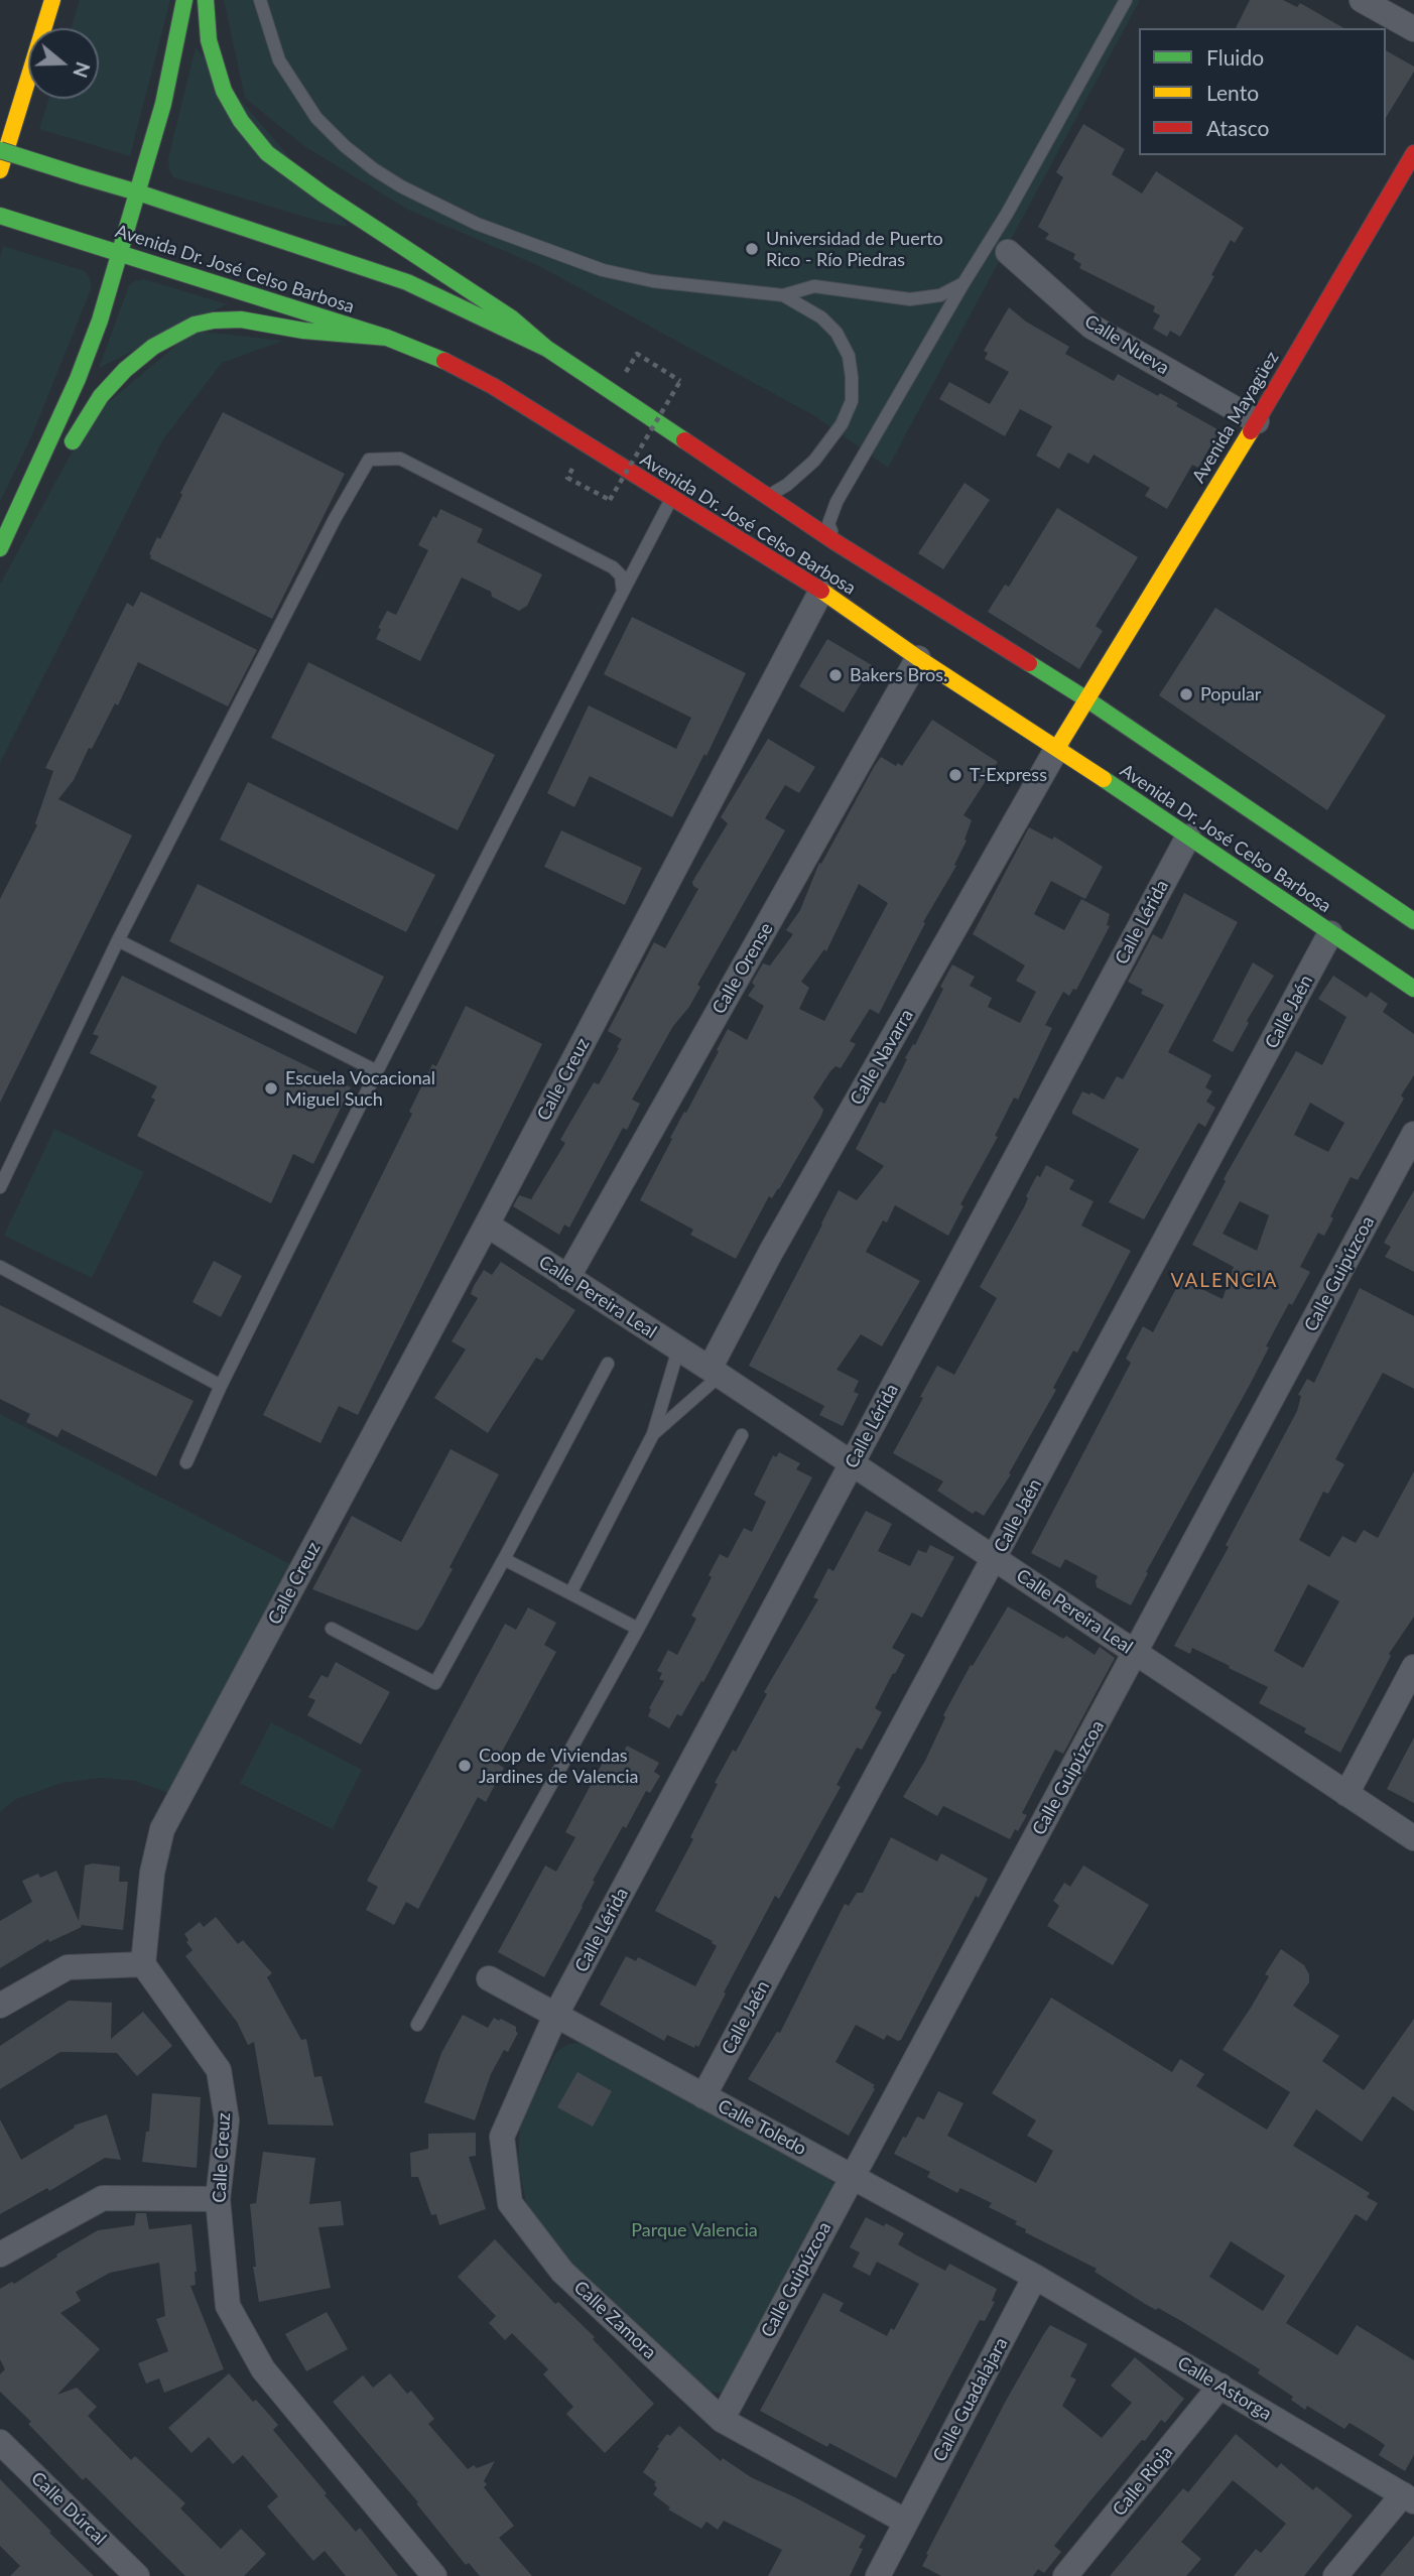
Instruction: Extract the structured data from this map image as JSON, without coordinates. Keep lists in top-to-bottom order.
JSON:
{
  "streets": {
    "main road": ["Avenida Dr. José Celso Barbosa", "Avenida Mayagüez"],
    "street": [
      "Calle Nueva",
      "Calle Lérida",
      "Calle Orense",
      "Calle Jaén",
      "Calle Navarra",
      "Calle Creuz",
      "Calle Guipúzcoa",
      "Calle Pereira Leal",
      "Calle Toledo",
      "Calle Zamora",
      "Calle Astorga",
      "Calle Guadalajara",
      "Calle Rioja",
      "Calle Dúrcal"
    ]
  },
  "crossings": [
    ["Avenida Dr. José Celso Barbosa", "Avenida Mayagüez"],
    ["Avenida Dr. José Celso Barbosa", "Calle Lérida"],
    ["Avenida Dr. José Celso Barbosa", "Calle Orense"],
    ["Avenida Dr. José Celso Barbosa", "Calle Jaén"],
    ["Avenida Dr. José Celso Barbosa", "Calle Navarra"],
    ["Avenida Dr. José Celso Barbosa", "Calle Creuz"],
    ["Calle Nueva", "Avenida Mayagüez"],
    ["Avenida Mayagüez", "Calle Navarra"],
    ["Calle Lérida", "Calle Pereira Leal"],
    ["Calle Lérida", "Calle Toledo"],
    ["Calle Lérida", "Calle Zamora"],
    ["Calle Orense", "Calle Pereira Leal"],
    ["Calle Jaén", "Calle Pereira Leal"],
    ["Calle Jaén", "Calle Toledo"],
    ["Calle Navarra", "Calle Pereira Leal"],
    ["Calle Creuz", "Calle Pereira Leal"],
    ["Calle Guipúzcoa", "Calle Pereira Leal"],
    ["Calle Guipúzcoa", "Calle Toledo"],
    ["Calle Guipúzcoa", "Calle Zamora"],
    ["Calle Toledo", "Calle Zamora"],
    ["Calle Toledo", "Calle Astorga"],
    ["Calle Toledo", "Calle Guadalajara"],
    ["Calle Zamora", "Calle Guadalajara"],
    ["Calle Astorga", "Calle Guadalajara"],
    ["Calle Astorga", "Calle Rioja"]
  ],
  "districts": ["VALENCIA"],
  "parks": ["Parque Valencia"],
  "places": [
    "Universidad de Puerto Rico - Río Piedras",
    "Bakers Bros.",
    "Popular",
    "T-Express",
    "Escuela Vocacional Miguel Such",
    "Coop de Viviendas Jardines de Valencia"
  ],
  "legend": ["Fluido", "Lento", "Atasco"],
  "north": "right"
}
